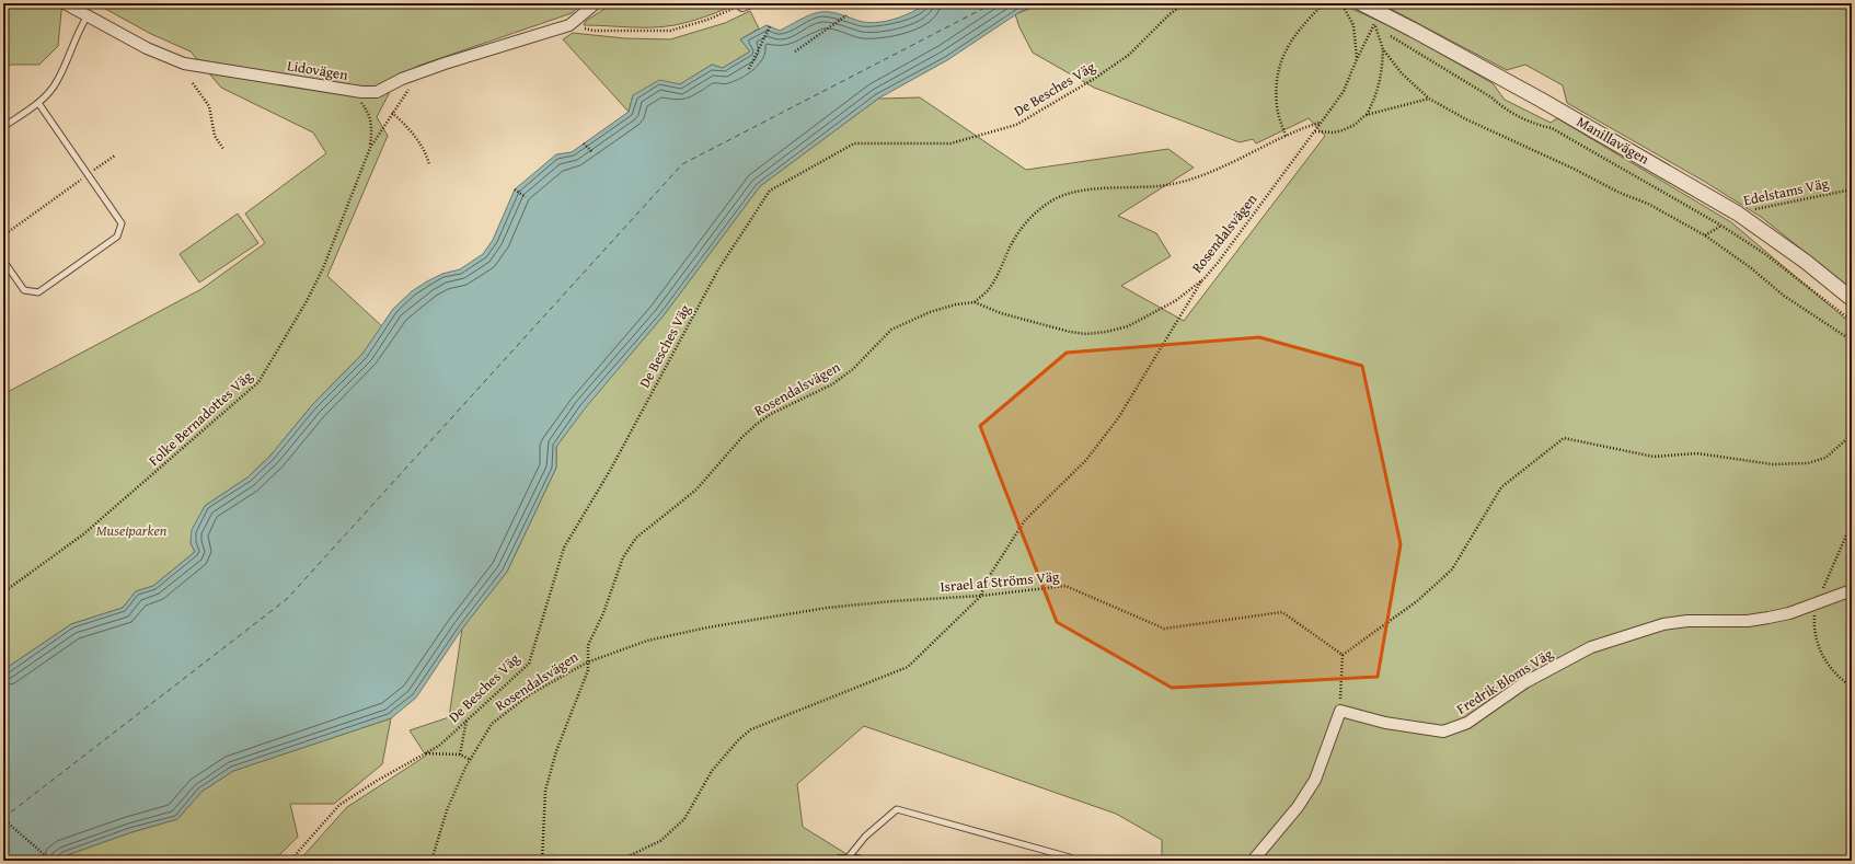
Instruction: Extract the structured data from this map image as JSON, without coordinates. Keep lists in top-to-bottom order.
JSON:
{
  "streets": {
    "street": ["Lidovägen", "Manillavägen", "Fredrik Bloms Väg"],
    "path": [
      "De Besches Väg",
      "Edelstams Väg",
      "Rosendalsvägen",
      "Folke Bernadottes Väg",
      "Israel af Ströms Väg"
    ]
  },
  "crossings": [
    ["Lidovägen", "Folke Bernadottes Väg"],
    ["Manillavägen", "Edelstams Väg"],
    ["Rosendalsvägen", "Israel af Ströms Väg"]
  ],
  "parks": ["Museiparken"]
}
